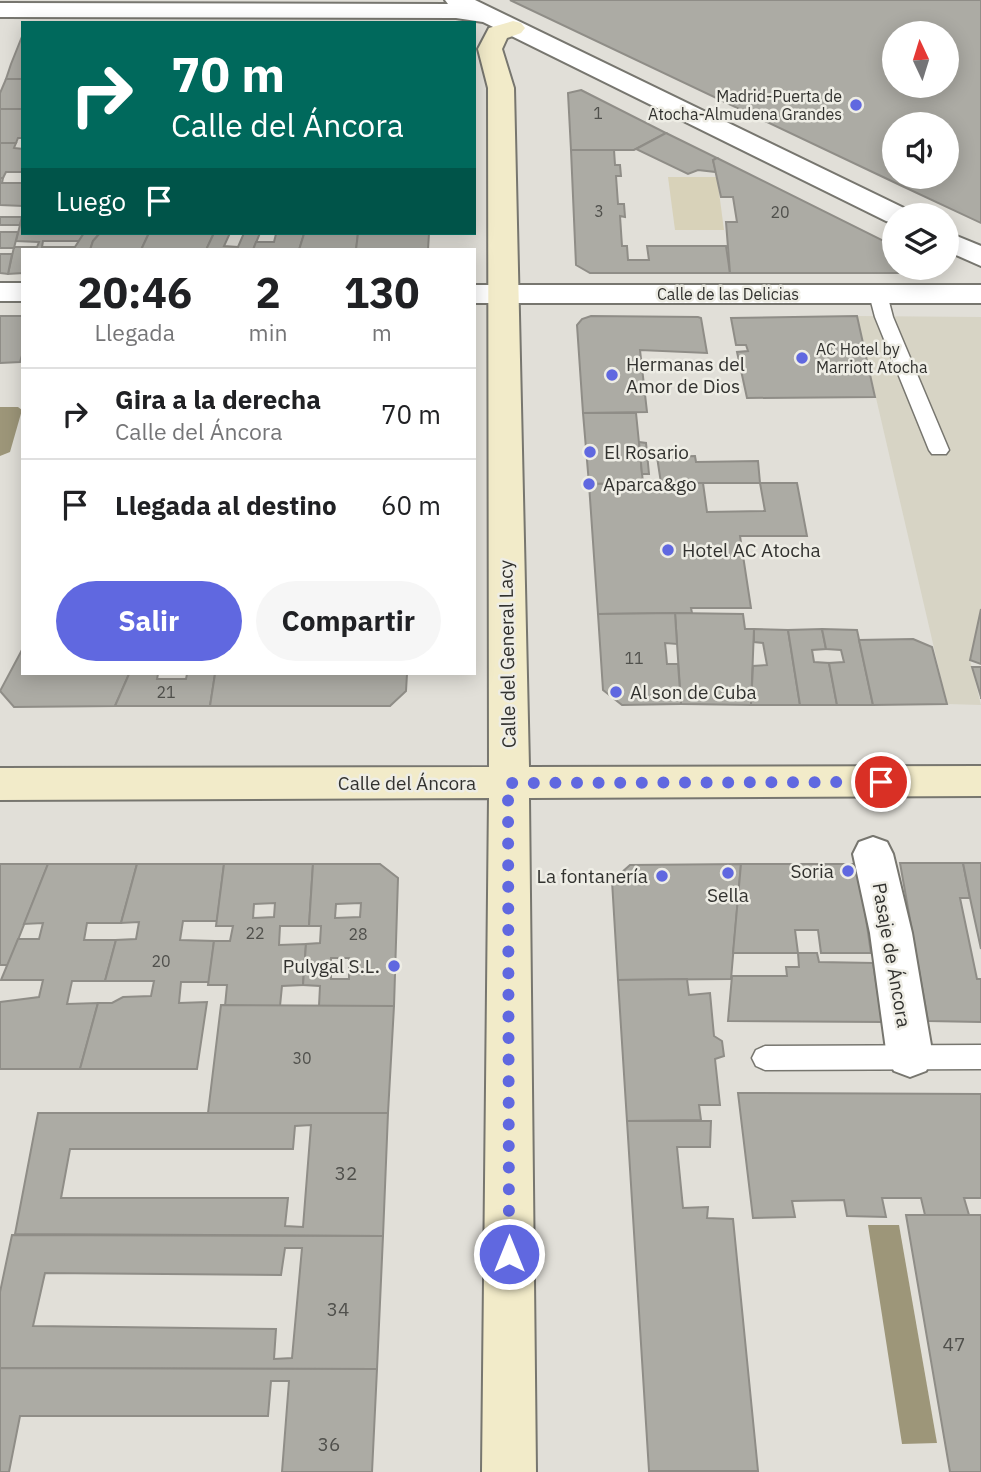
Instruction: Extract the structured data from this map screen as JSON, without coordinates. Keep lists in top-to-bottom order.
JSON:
{
  "streets": {
    "street": [
      "Calle de las Delicias",
      "Calle del General Lacy",
      "Calle del Áncora",
      "Pasaje de Áncora"
    ]
  },
  "crossings": [
    ["Calle de las Delicias", "Calle del General Lacy"],
    ["Calle del General Lacy", "Calle del Áncora"]
  ],
  "places": [
    "Madrid-Puerta de Atocha-Almudena Grandes",
    "AC Hotel by Marriott Atocha",
    "Hermanas del Amor de Dios",
    "El Rosario",
    "Aparca&go",
    "Hotel AC Atocha",
    "Al son de Cuba",
    "Soria",
    "Sella",
    "La fontanería",
    "Pulygal S.L."
  ],
  "house_numbers": [
    "1",
    "3",
    "20",
    "11",
    "21",
    "22",
    "28",
    "20",
    "30",
    "32",
    "34",
    "47",
    "36"
  ],
  "north": "top",
  "page": {
    "turn": ["70 m", "Calle del Áncora"],
    "then": "Luego",
    "eta": [
      "20:46",
      "Llegada",
      "2",
      "min",
      "130",
      "m"
    ],
    "list": [
      {
        "name": "Gira a la derecha",
        "note": "Calle del Áncora",
        "value": "70 m"
      },
      {
        "name": "Llegada al destino",
        "value": "60 m"
      }
    ],
    "buttons": ["Salir", "Compartir"]
  }
}
